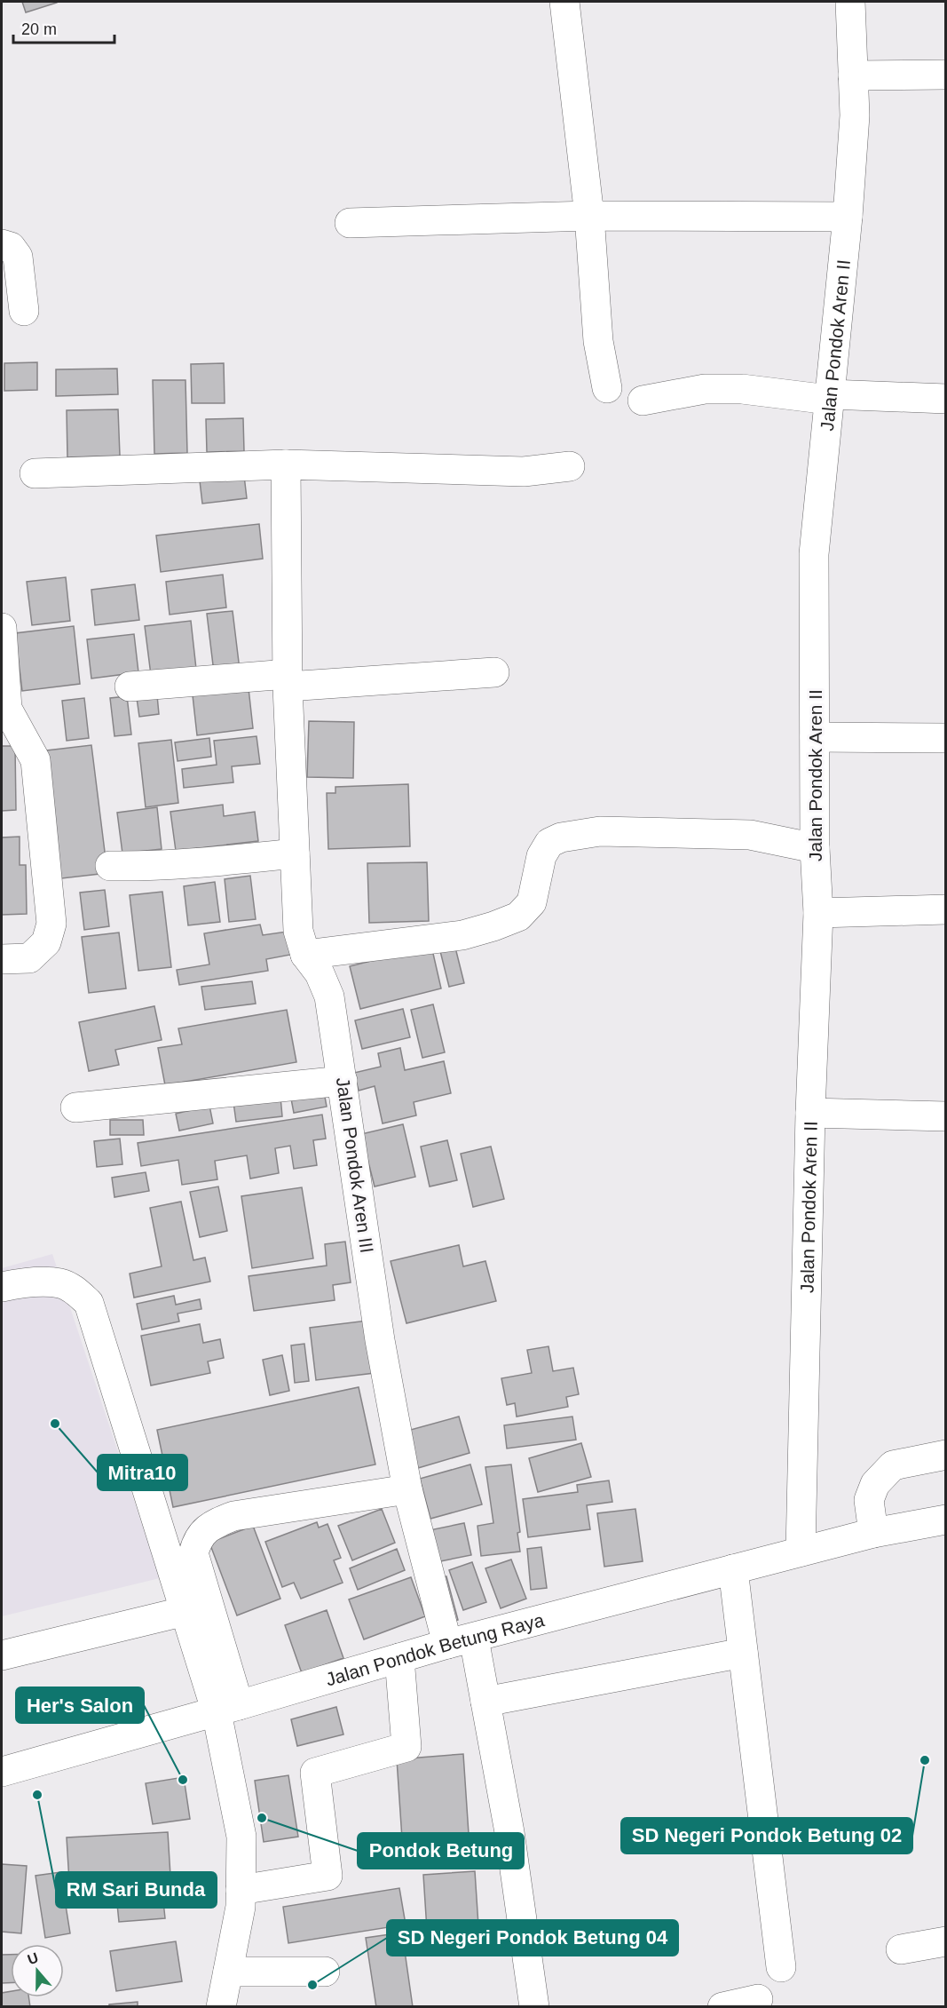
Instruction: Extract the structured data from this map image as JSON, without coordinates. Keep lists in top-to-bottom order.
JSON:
{
  "streets": {
    "street": ["Jalan Pondok Aren II", "Jalan Pondok Aren III", "Jalan Pondok Betung Raya"]
  },
  "crossings": [
    ["Jalan Pondok Aren II", "Jalan Pondok Betung Raya"],
    ["Jalan Pondok Aren III", "Jalan Pondok Betung Raya"]
  ],
  "places": [
    "Mitra10",
    "SD Negeri Pondok Betung 02",
    "Her's Salon",
    "RM Sari Bunda",
    "Pondok Betung",
    "SD Negeri Pondok Betung 04"
  ],
  "scale_bar": "20 m",
  "north": "top"
}
